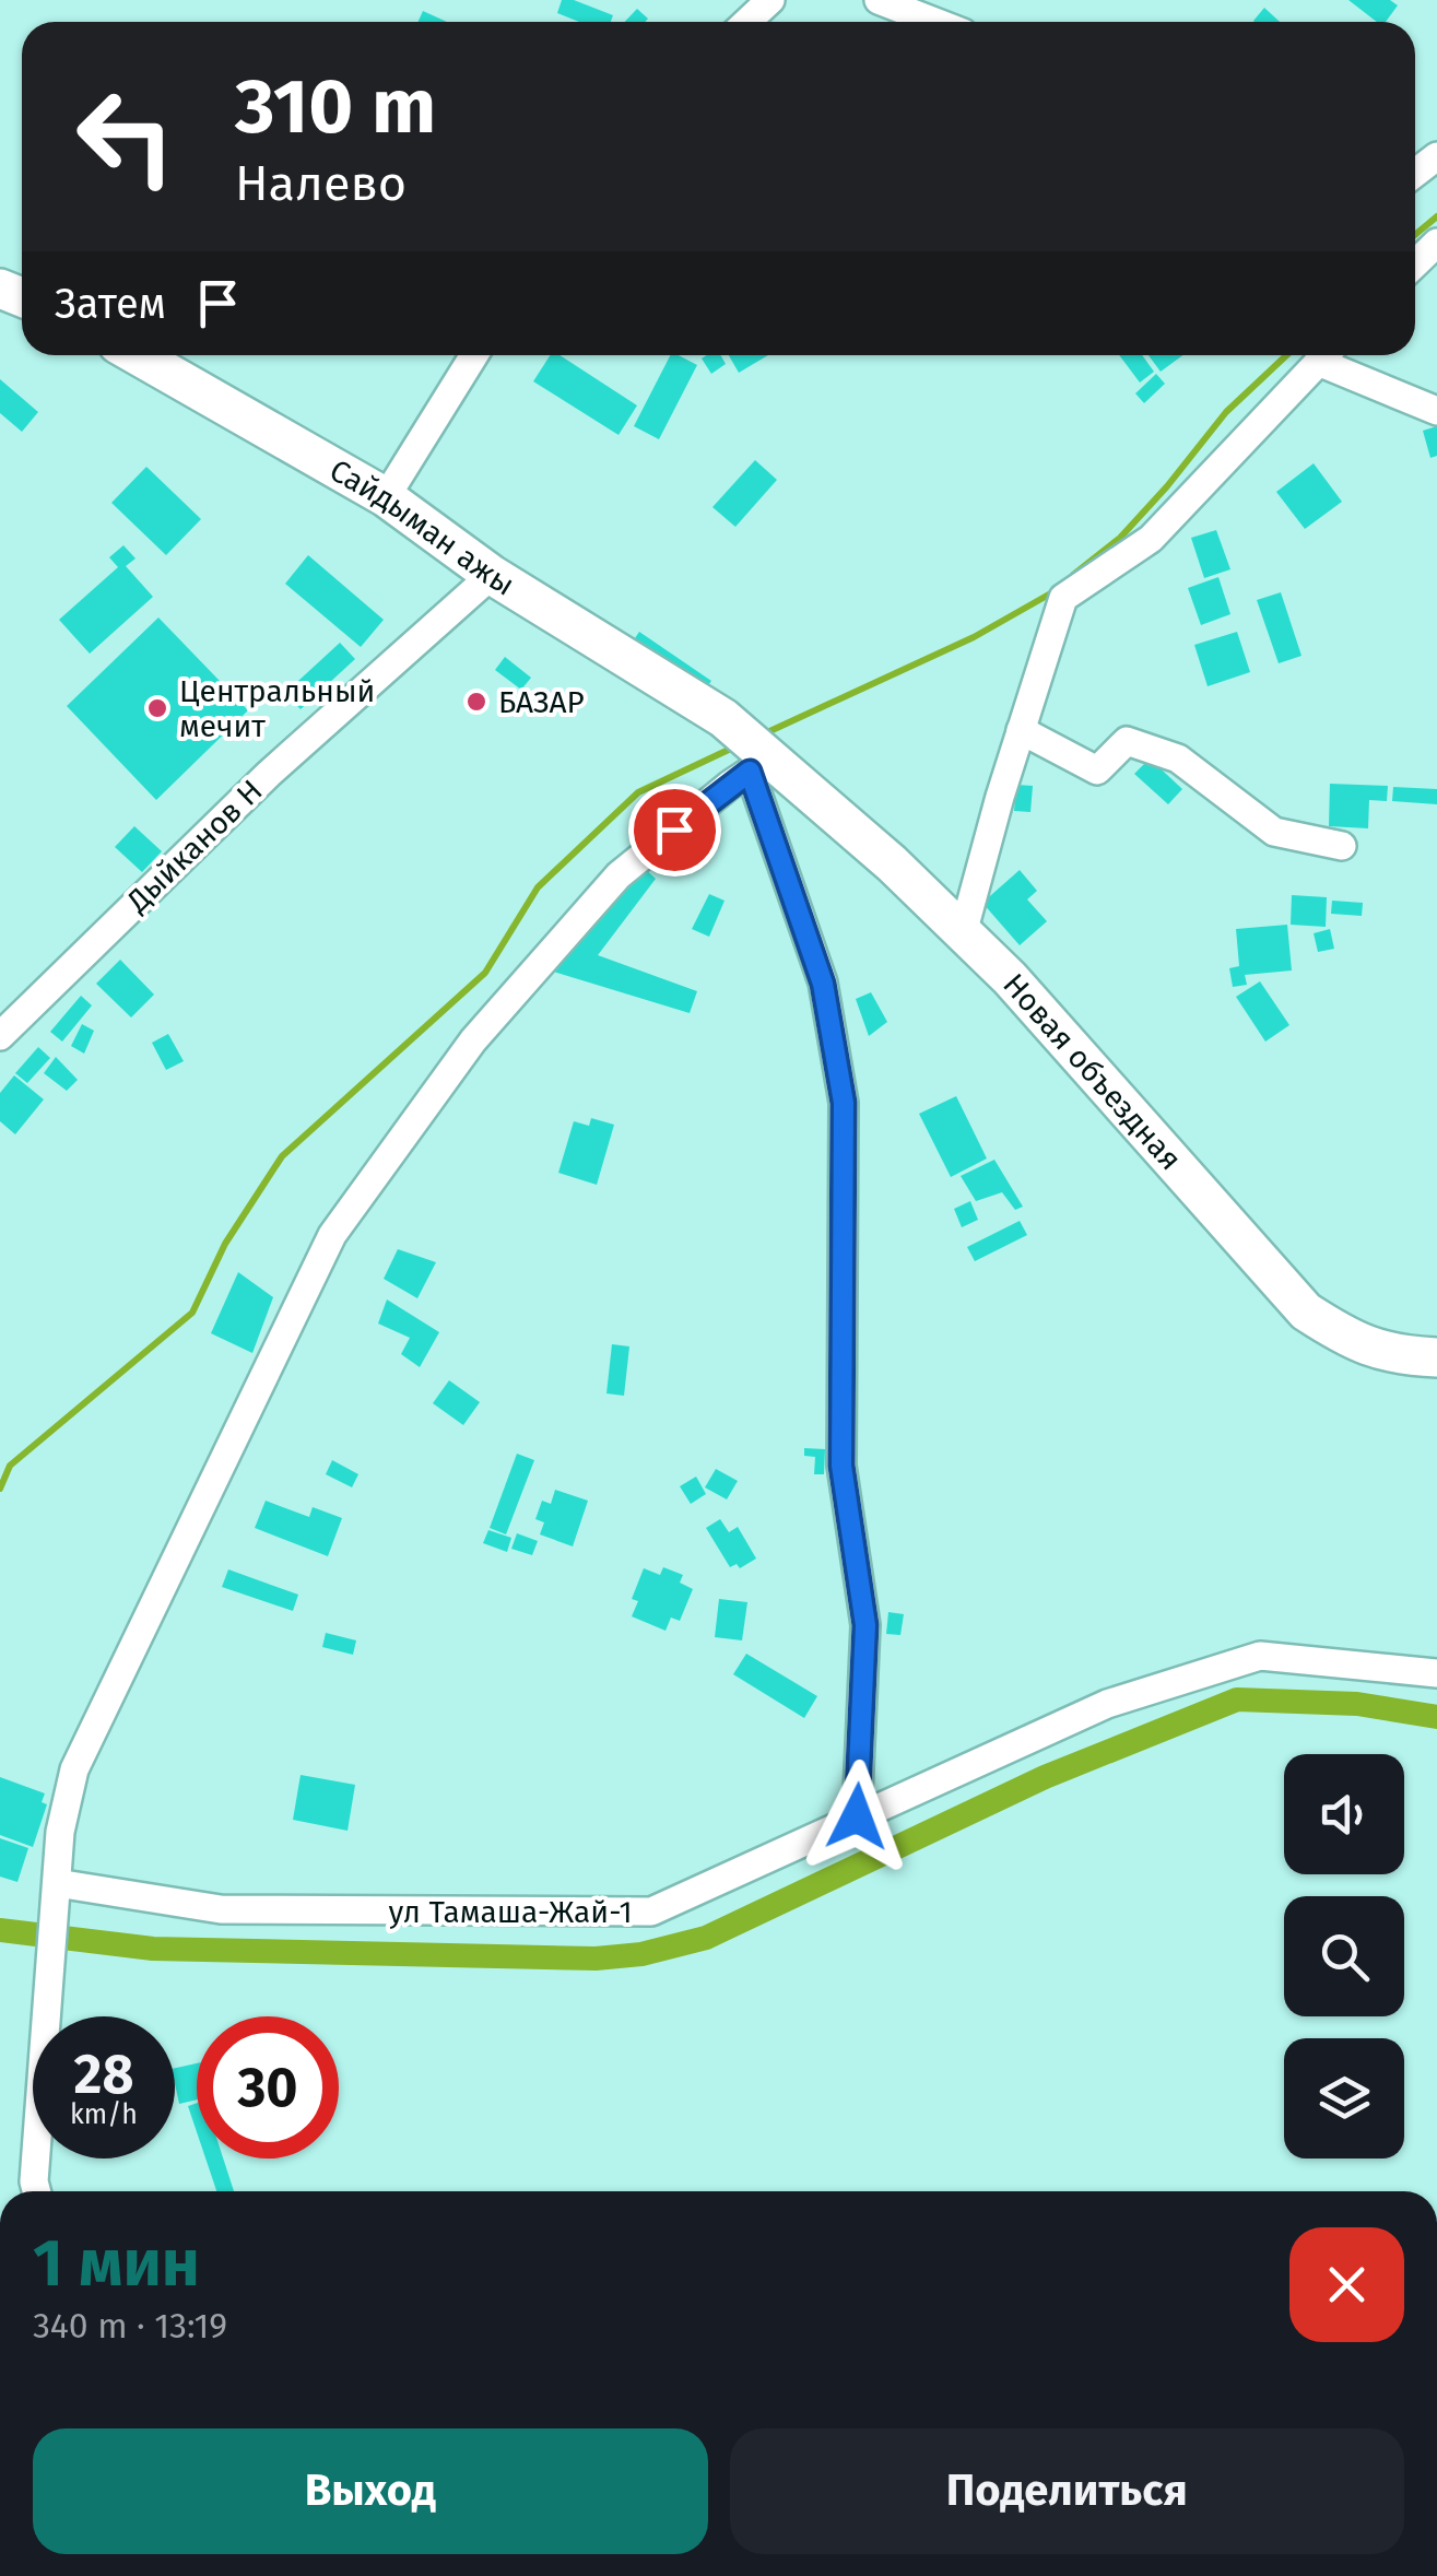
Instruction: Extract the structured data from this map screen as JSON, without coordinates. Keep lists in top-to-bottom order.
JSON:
{
  "streets": {
    "main road": ["Сайдыман ажы", "Новая объездная"],
    "street": ["Дыйканов Н", "ул Тамаша-Жай-1"]
  },
  "crossings": [
    ["Сайдыман ажы", "Дыйканов Н"],
    ["Сайдыман ажы", "Новая объездная"]
  ],
  "places": ["БАЗАР", "Центральный мечит"],
  "page": {
    "turn": ["310 m", "Налево"],
    "then": "Затем",
    "speed": "28 km/h",
    "limit": "30",
    "heading": ["1 мин", "340 m · 13:19"],
    "buttons": ["Выход", "Поделиться"]
  }
}
